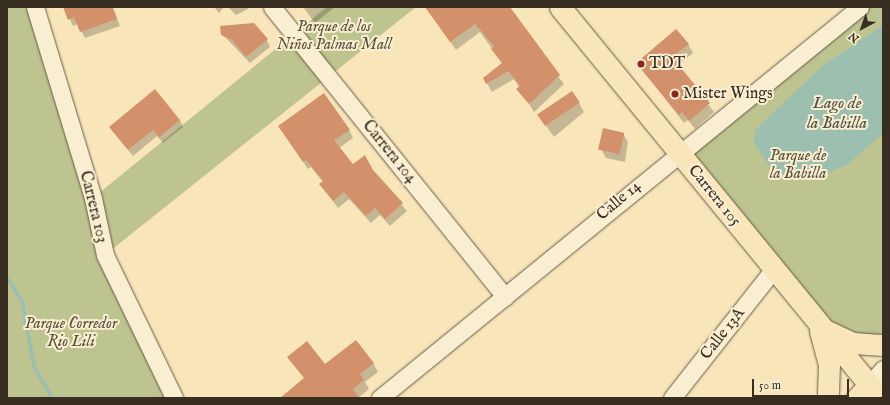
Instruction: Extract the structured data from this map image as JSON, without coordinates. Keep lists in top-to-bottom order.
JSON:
{
  "streets": {
    "main road": ["Carrera 105"],
    "street": [
      "Carrera 104",
      "Calle 14",
      "Carrera 103",
      "Calle 13A"
    ]
  },
  "crossings": [
    ["Carrera 104", "Calle 14"],
    ["Carrera 105", "Calle 14"],
    ["Carrera 105", "Calle 13A"]
  ],
  "water": ["Lago de la Babilla"],
  "parks": ["Parque de los Niños Palmas Mall", "Parque de la Babilla", "Parque Corredor Rio Lili"],
  "places": ["TDT", "Mister Wings"],
  "scale_bar": "50 m",
  "north": "bottom left"
}
